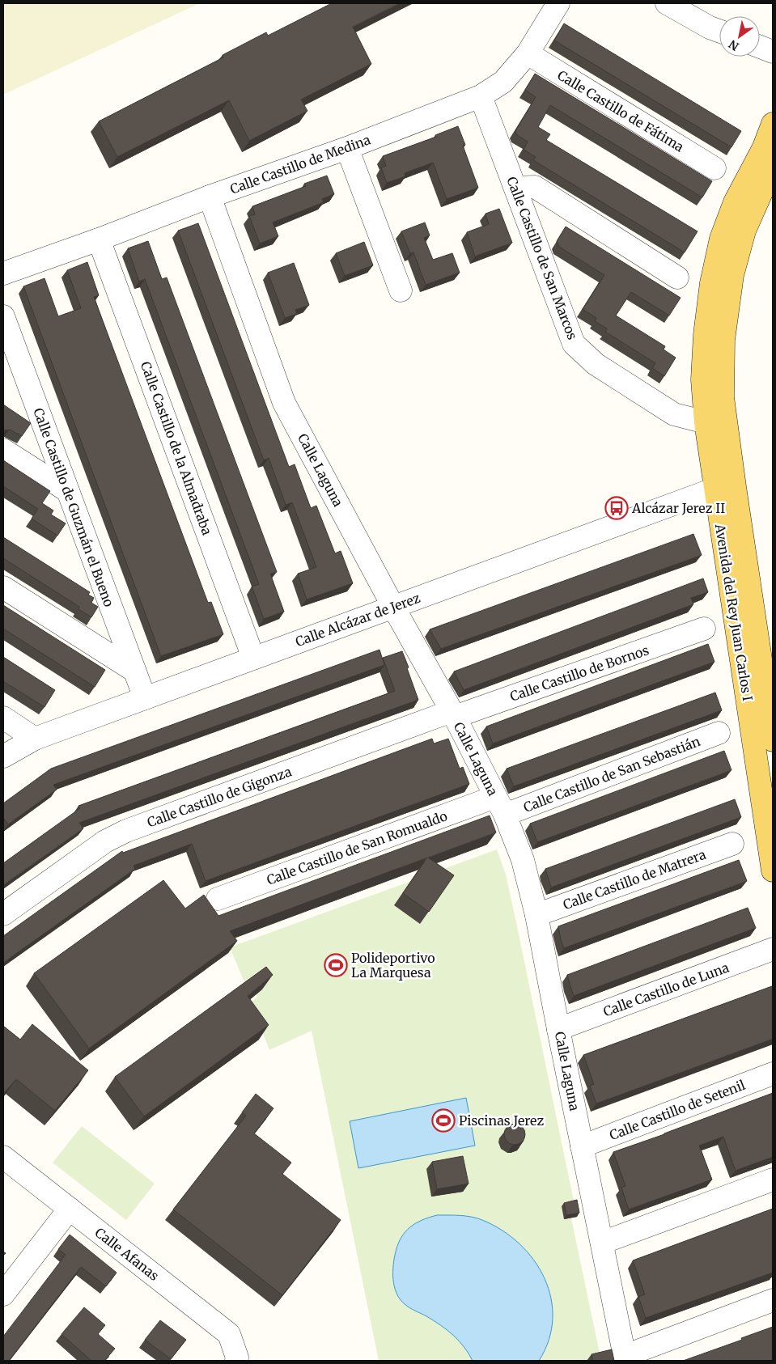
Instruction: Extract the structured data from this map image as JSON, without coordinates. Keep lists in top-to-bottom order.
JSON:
{
  "streets": {
    "main road": ["Avenida del Rey Juan Carlos I"],
    "street": [
      "Calle Castillo de Fátima",
      "Calle Castillo de Medina",
      "Calle Castillo de San Marcos",
      "Calle Castillo de la Almadraba",
      "Calle Laguna",
      "Calle Castillo de Guzmán el Bueno",
      "Calle Alcázar de Jerez",
      "Calle Castillo de Bornos",
      "Calle Castillo de San Sebastián",
      "Calle Castillo de Gigonza",
      "Calle Castillo de San Romualdo",
      "Calle Castillo de Matrera",
      "Calle Castillo de Luna",
      "Calle Castillo de Setenil",
      "Calle Afanas"
    ]
  },
  "crossings": [
    ["Calle Castillo de Fátima", "Calle Castillo de Medina"],
    ["Calle Castillo de Medina", "Calle Castillo de San Marcos"],
    ["Calle Castillo de Medina", "Calle Castillo de la Almadraba"],
    ["Calle Castillo de Medina", "Calle Laguna"],
    ["Calle Castillo de San Marcos", "Avenida del Rey Juan Carlos I"],
    ["Calle Castillo de la Almadraba", "Calle Alcázar de Jerez"],
    ["Calle Laguna", "Calle Alcázar de Jerez"],
    ["Calle Laguna", "Calle Castillo de Bornos"],
    ["Calle Laguna", "Calle Castillo de San Sebastián"],
    ["Calle Laguna", "Calle Castillo de Gigonza"],
    ["Calle Laguna", "Calle Castillo de San Romualdo"],
    ["Calle Laguna", "Calle Castillo de Matrera"],
    ["Calle Laguna", "Calle Castillo de Luna"],
    ["Calle Laguna", "Calle Castillo de Setenil"],
    ["Calle Castillo de Guzmán el Bueno", "Calle Alcázar de Jerez"],
    ["Avenida del Rey Juan Carlos I", "Calle Alcázar de Jerez"],
    ["Calle Castillo de Bornos", "Calle Castillo de Gigonza"],
    ["Calle Castillo de San Sebastián", "Calle Castillo de San Romualdo"]
  ],
  "places": {
    "bus stop": ["Alcázar Jerez II"],
    "sports": ["Polideportivo La Marquesa", "Piscinas Jerez"]
  },
  "north": "bottom left"
}
